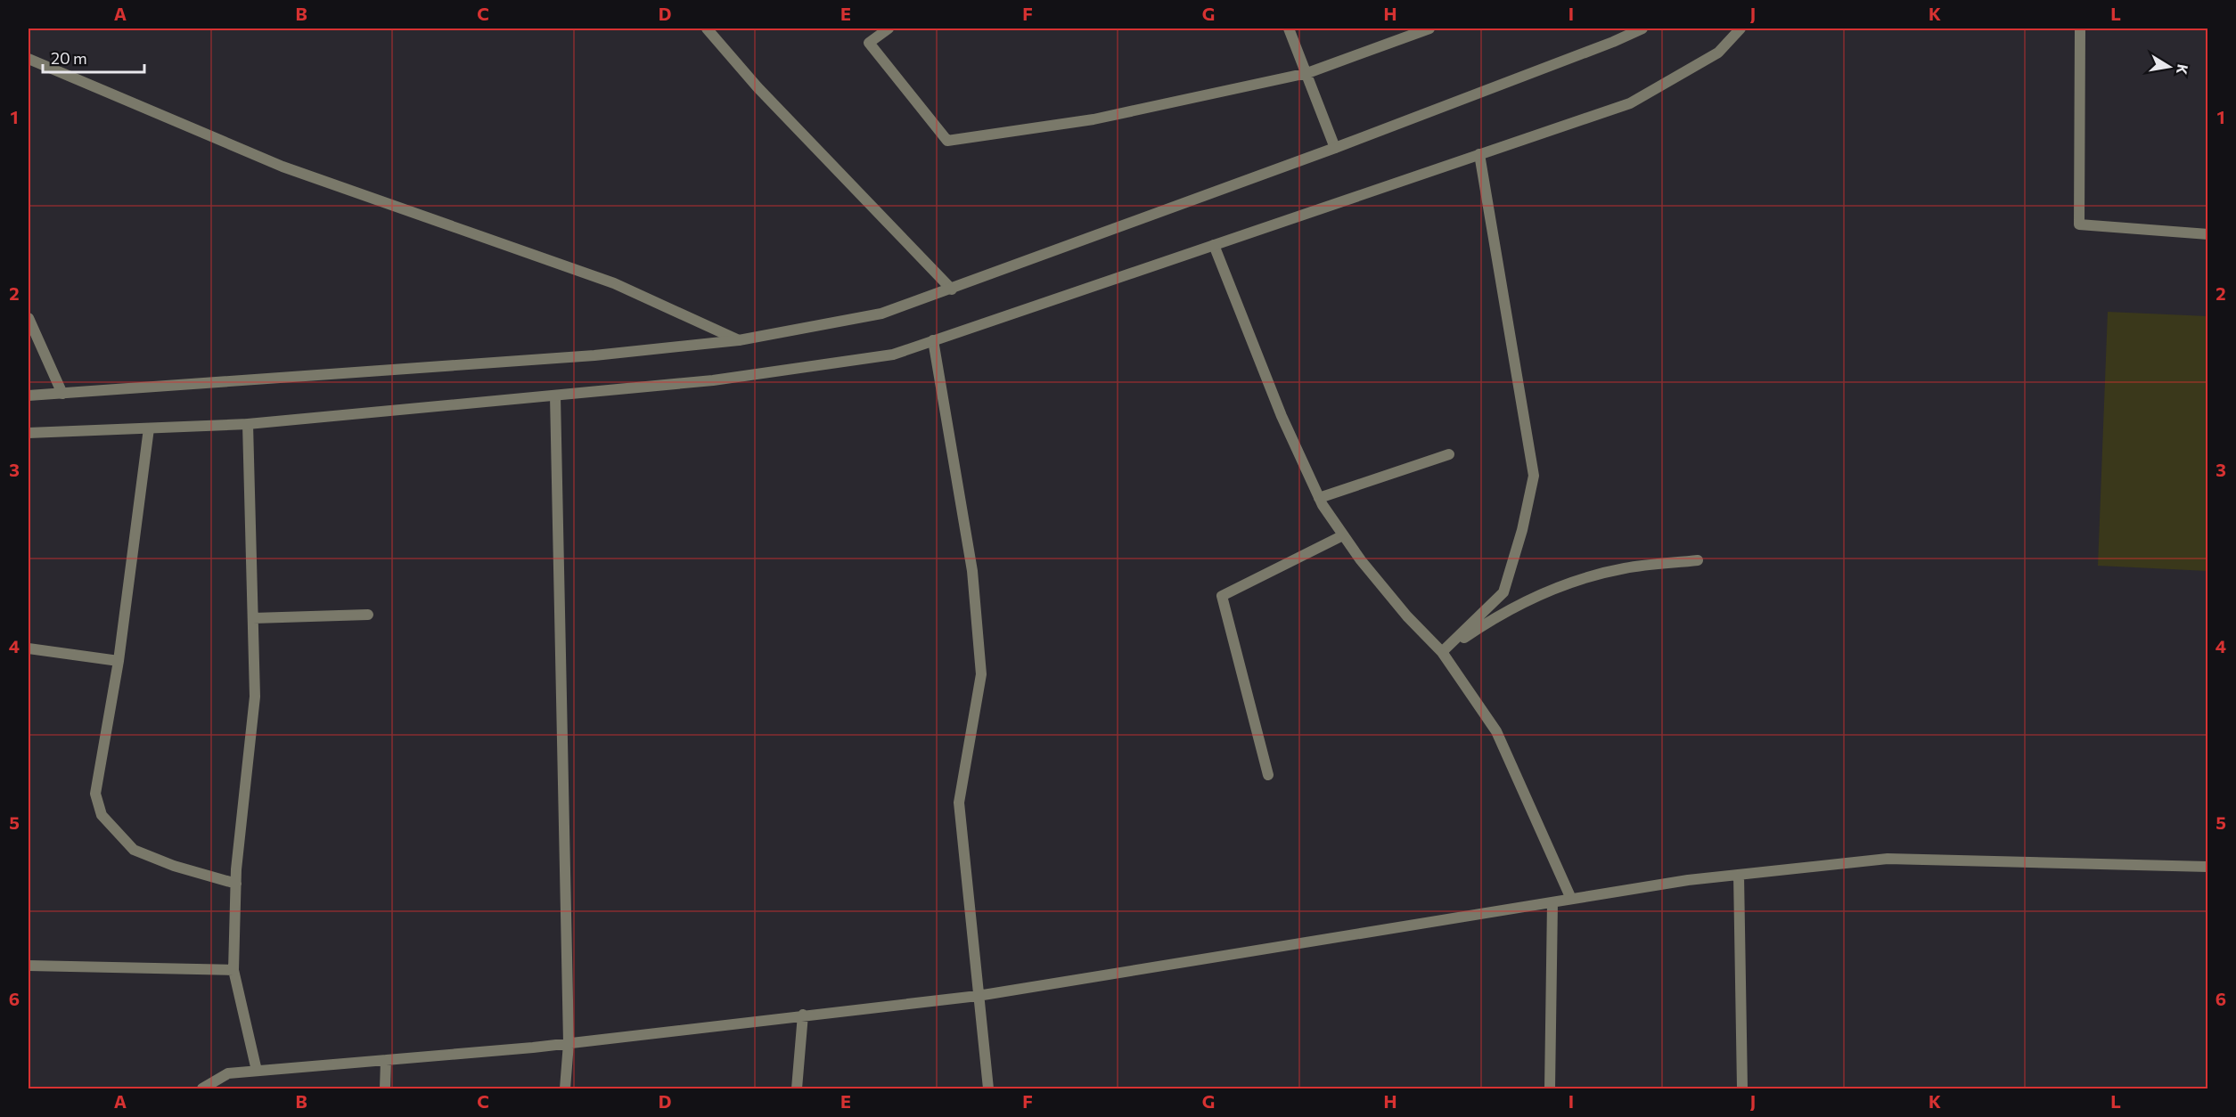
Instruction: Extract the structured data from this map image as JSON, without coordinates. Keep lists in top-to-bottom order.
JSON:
{
  "scale_bar": "20 m",
  "north": "right",
  "grid": {
    "columns": [
      "A",
      "B",
      "C",
      "D",
      "E",
      "F",
      "G",
      "H",
      "I",
      "J",
      "K",
      "L"
    ],
    "rows": [
      "1",
      "2",
      "3",
      "4",
      "5",
      "6"
    ]
  }
}
